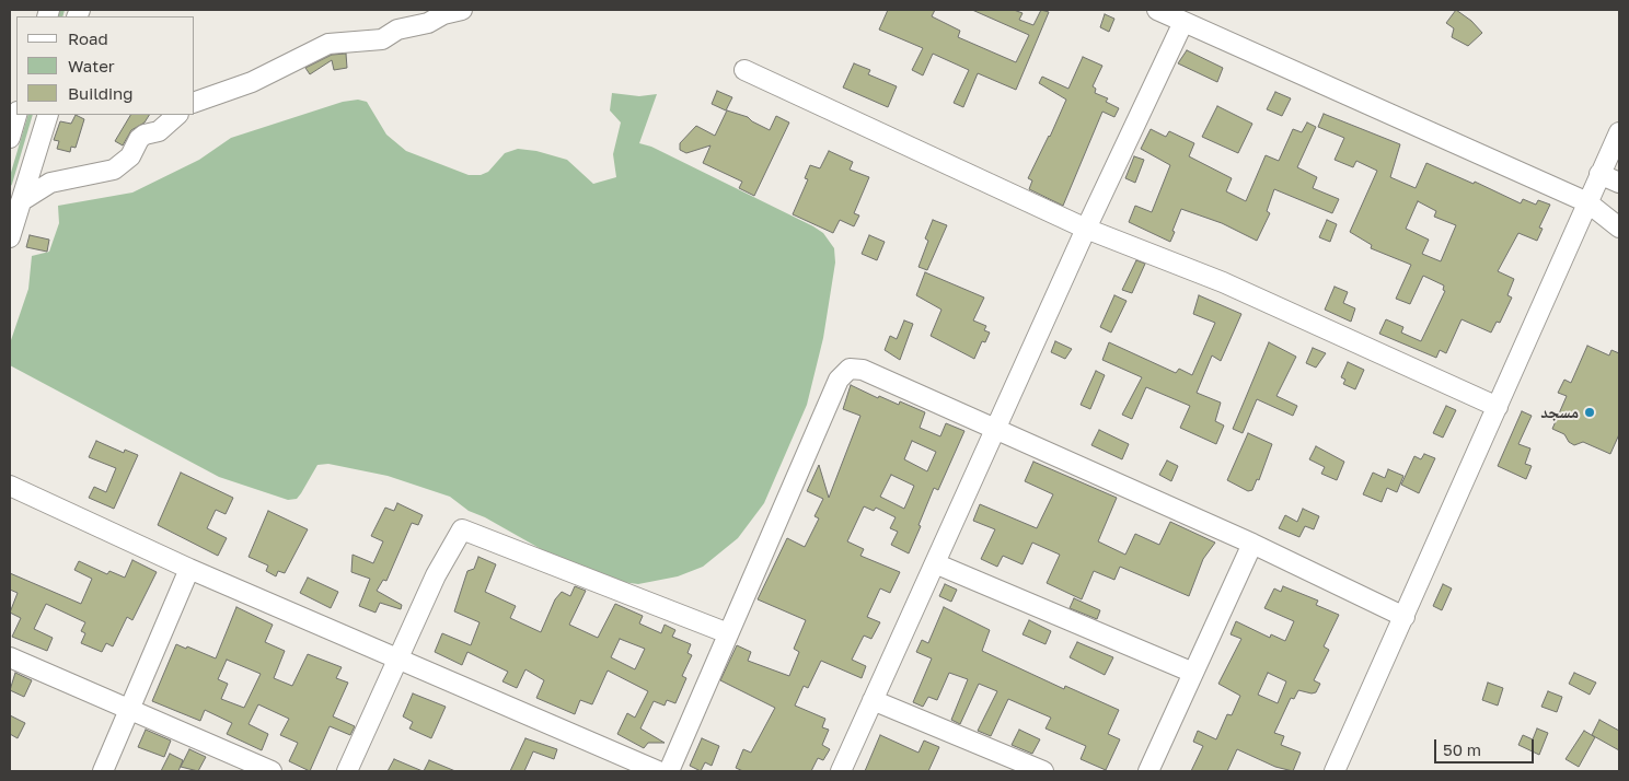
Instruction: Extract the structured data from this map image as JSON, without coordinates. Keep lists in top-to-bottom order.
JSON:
{
  "places": ["مسجد"],
  "legend": ["Road", "Water", "Building"],
  "scale_bar": "50 m"
}
